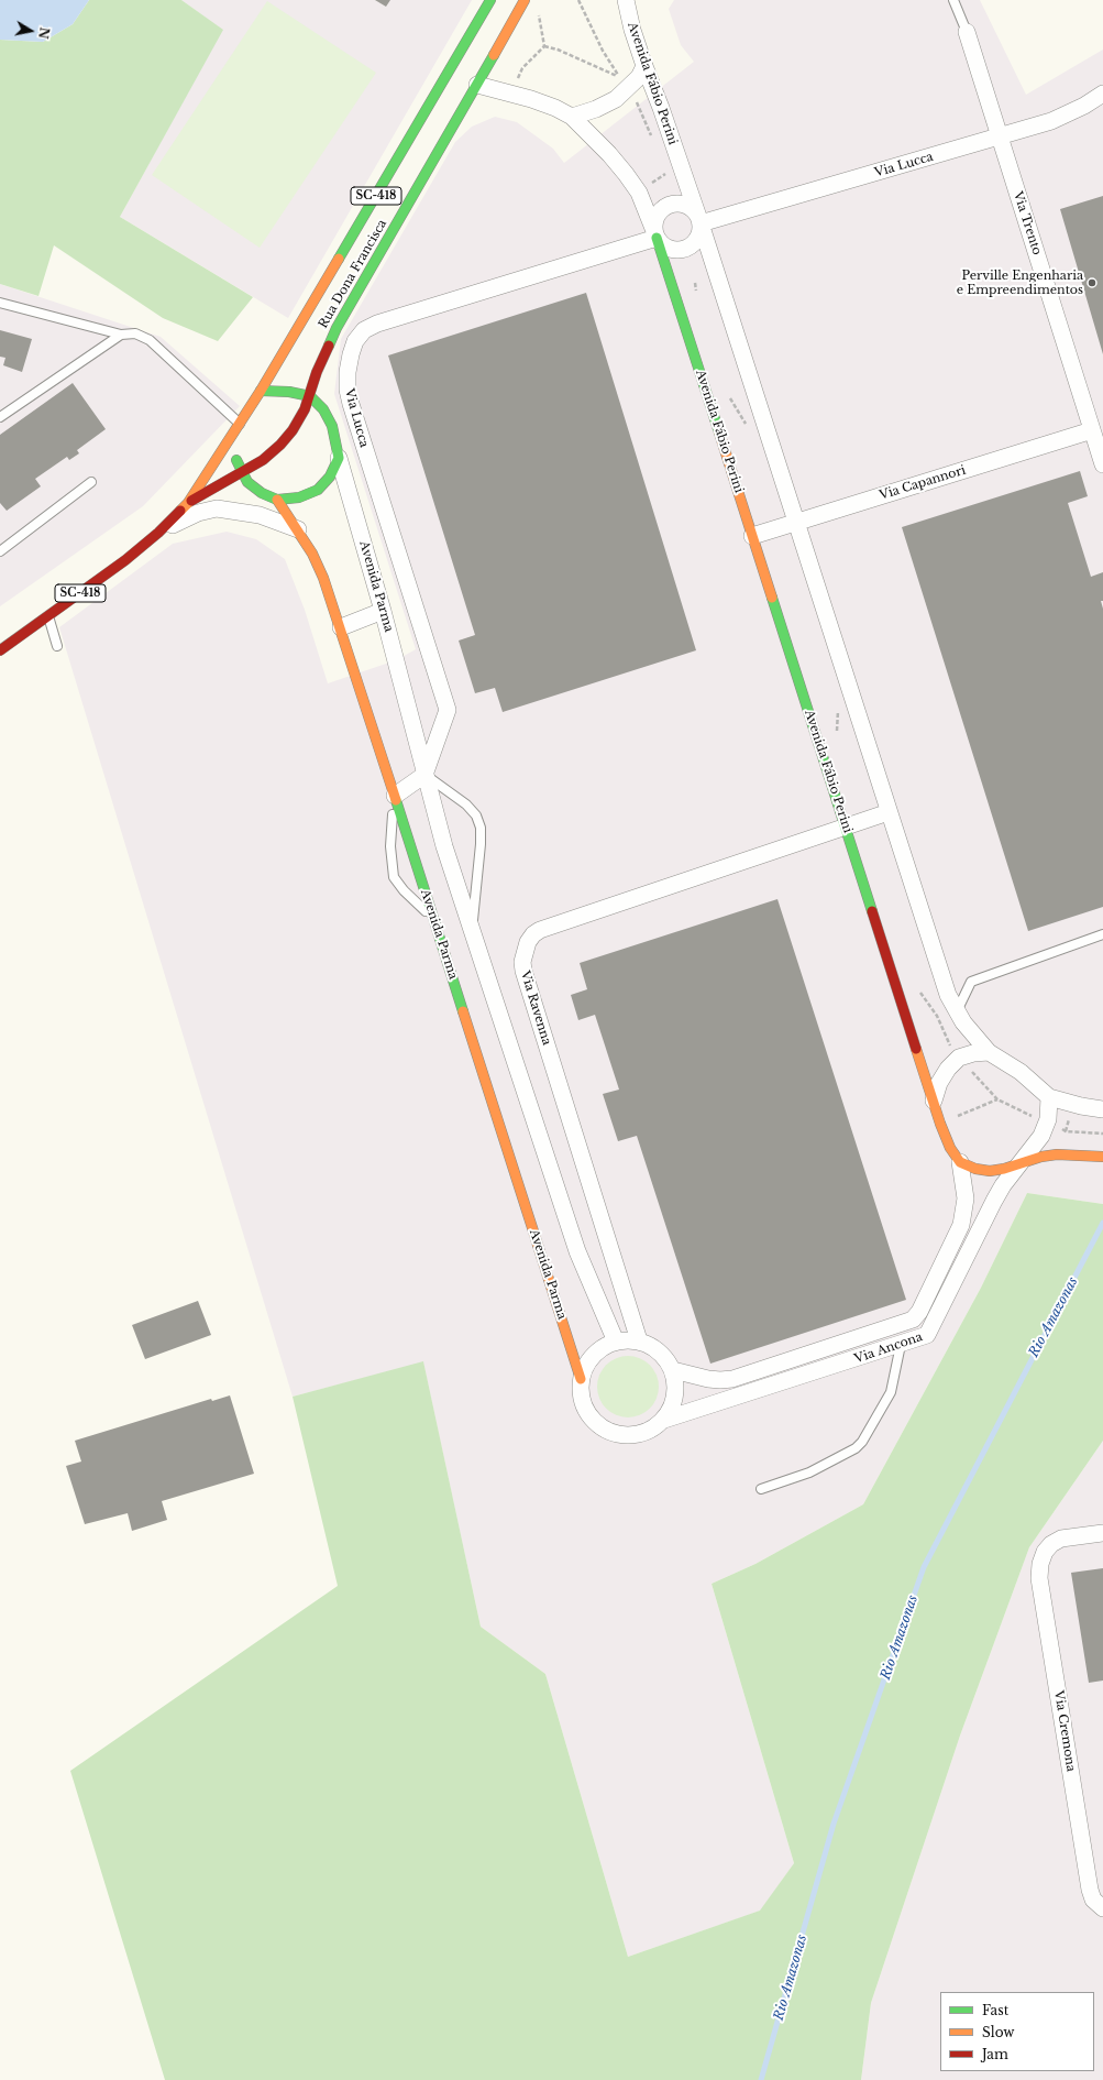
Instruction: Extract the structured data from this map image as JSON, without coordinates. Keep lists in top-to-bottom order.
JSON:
{
  "streets": {
    "street": [
      "Avenida Fábio Perini",
      "Via Lucca",
      "SC-418",
      "Via Trento",
      "Rua Dona Francisca",
      "Via Capannori",
      "Avenida Parma",
      "Via Ravenna",
      "Via Ancona",
      "Via Cremona"
    ]
  },
  "crossings": [
    ["Avenida Fábio Perini", "Via Lucca"],
    ["Avenida Fábio Perini", "Rua Dona Francisca"],
    ["Avenida Fábio Perini", "Via Capannori"],
    ["Avenida Fábio Perini", "Via Ravenna"],
    ["Avenida Fábio Perini", "Via Ancona"],
    ["Via Lucca", "Via Trento"],
    ["Via Lucca", "Avenida Parma"],
    ["Via Trento", "Via Capannori"],
    ["Avenida Parma", "Via Ravenna"],
    ["Avenida Parma", "Via Ancona"],
    ["Via Ravenna", "Via Ancona"]
  ],
  "water": ["Rio Amazonas"],
  "places": ["Perville Engenharia e Empreendimentos"],
  "legend": ["Fast", "Slow", "Jam"],
  "north": "right"
}
